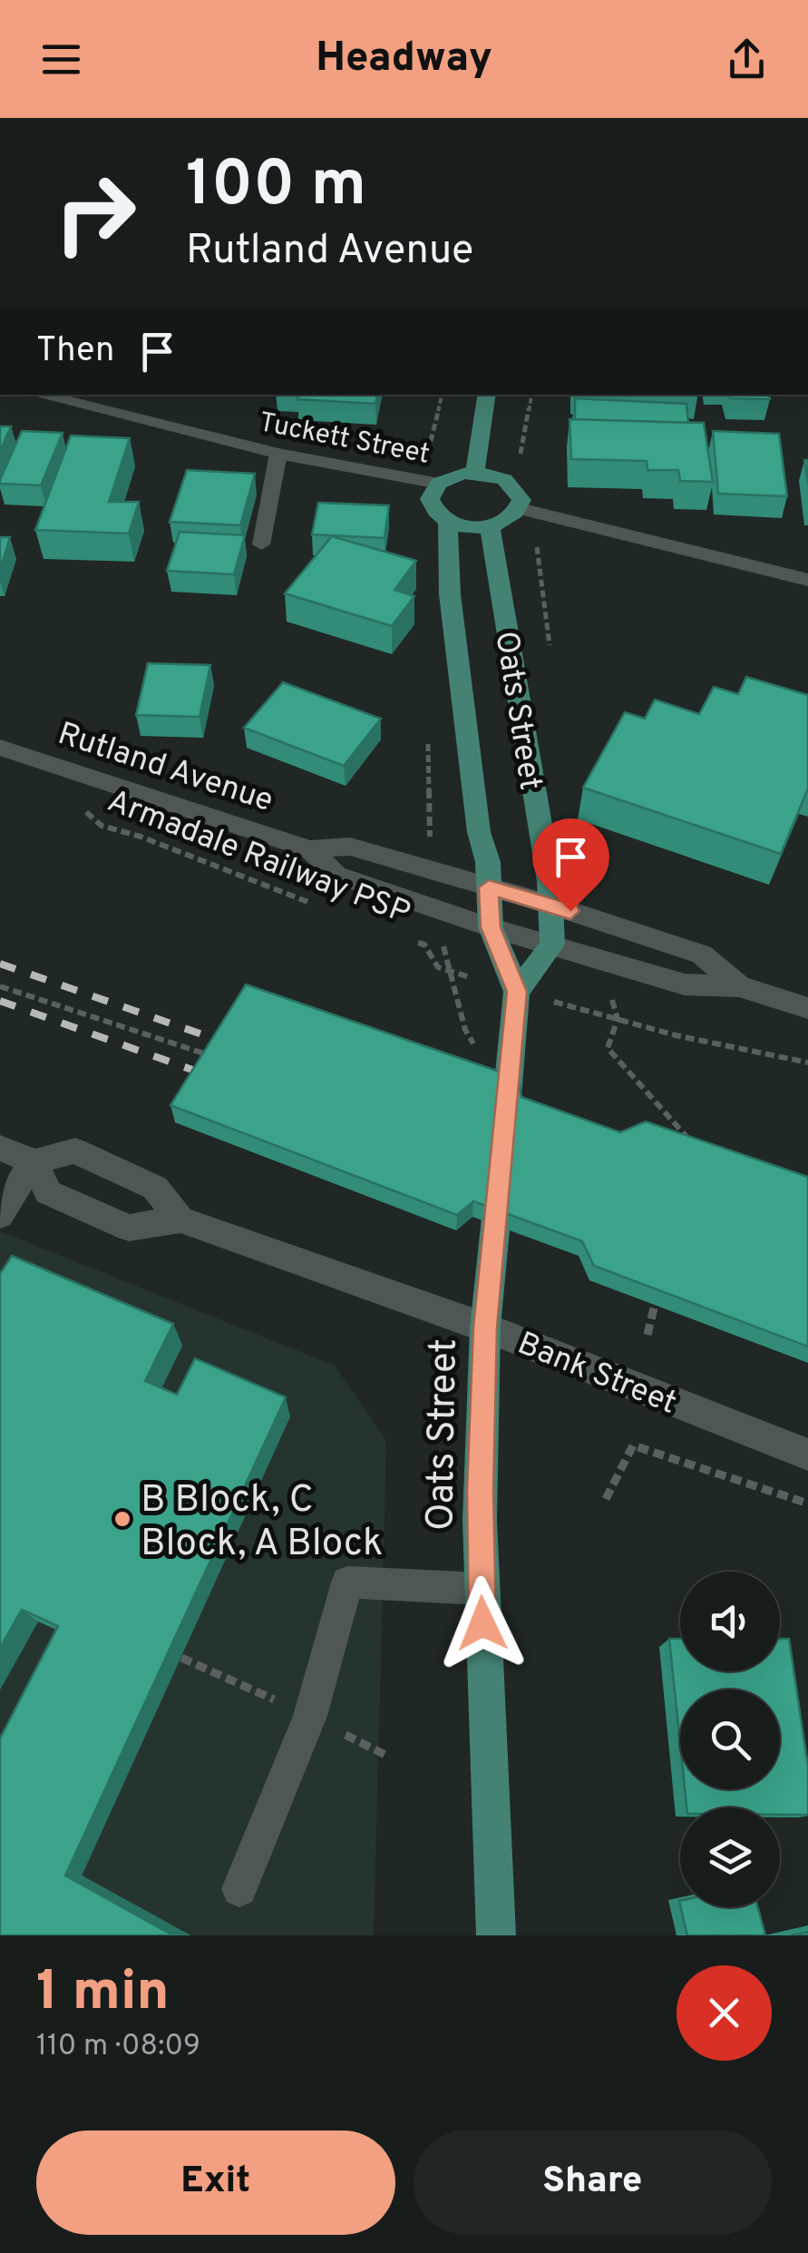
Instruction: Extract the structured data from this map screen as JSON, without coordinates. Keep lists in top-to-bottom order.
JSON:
{
  "streets": {
    "main road": ["Oats Street"],
    "street": ["Tuckett Street", "Rutland Avenue", "Bank Street"],
    "path": ["Armadale Railway PSP"]
  },
  "crossings": [
    ["Tuckett Street", "Oats Street"],
    ["Oats Street", "Rutland Avenue"],
    ["Oats Street", "Armadale Railway PSP"],
    ["Oats Street", "Bank Street"]
  ],
  "places": ["B Block, C Block, A Block"],
  "page": {
    "header": "Headway",
    "turn": ["100 m", "Rutland Avenue"],
    "then": "Then",
    "heading": ["1 min", "110 m · 08:09"],
    "buttons": ["Exit", "Share"]
  }
}
